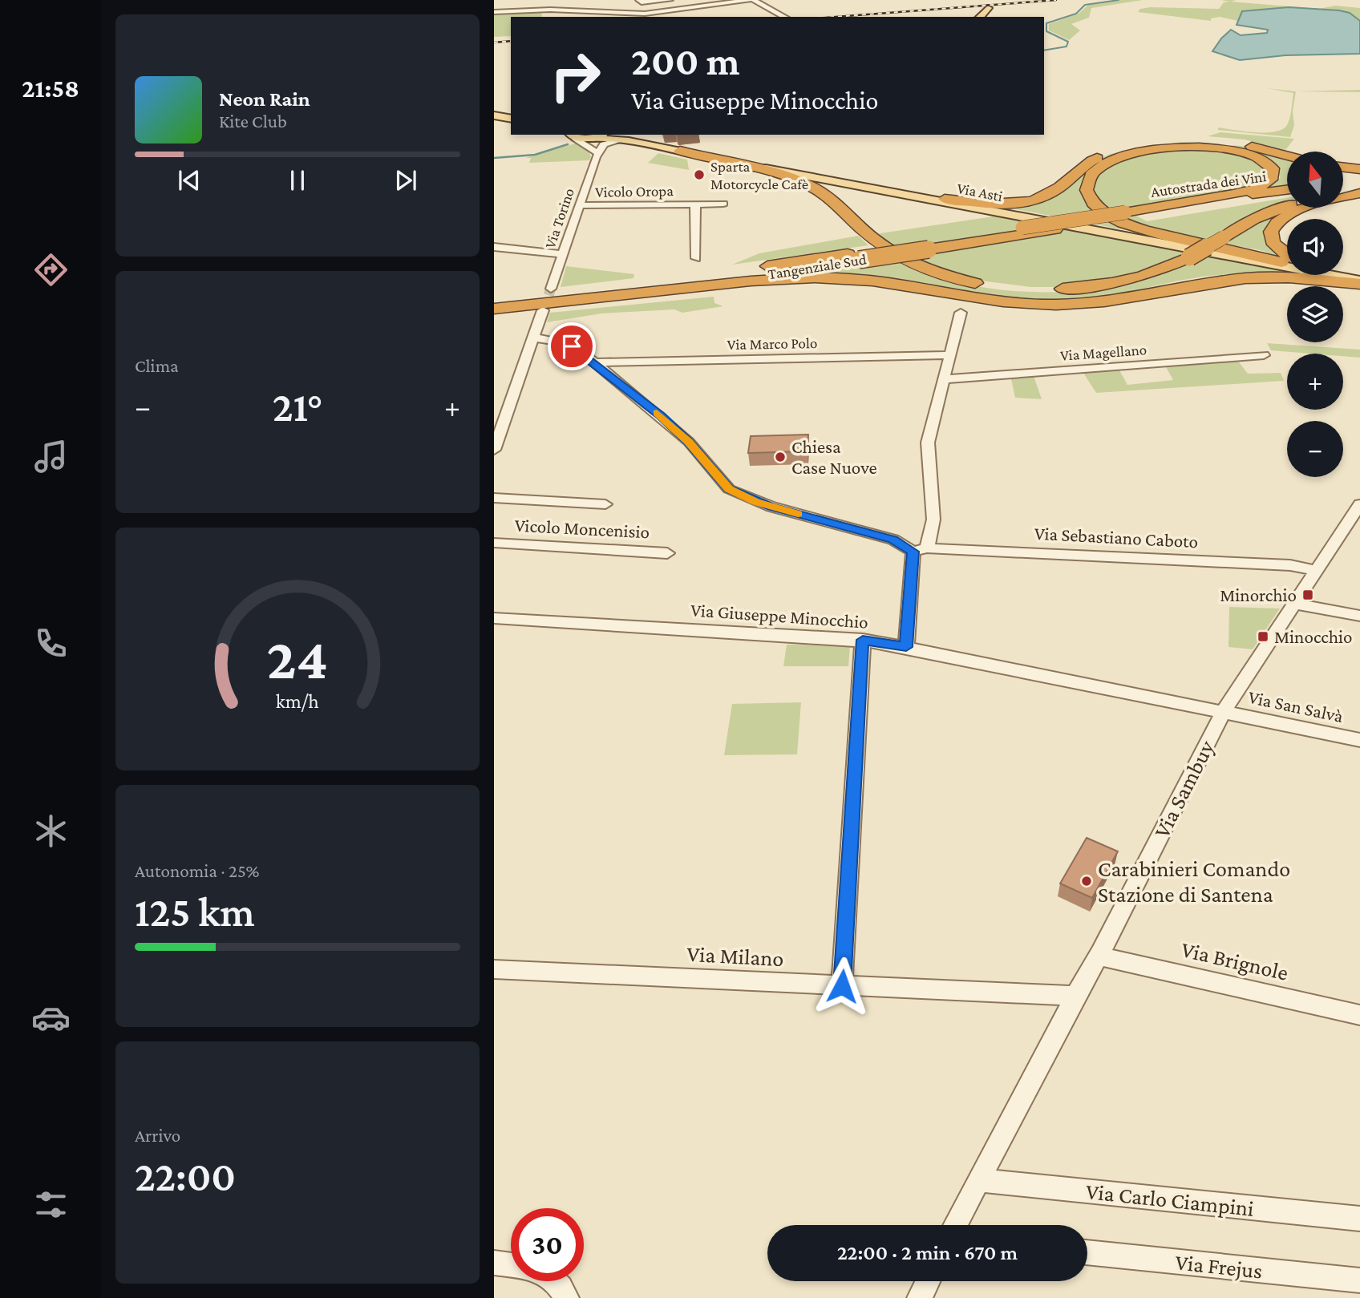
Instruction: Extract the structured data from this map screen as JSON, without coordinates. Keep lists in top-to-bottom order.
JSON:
{
  "streets": {
    "highway": ["Autostrada dei Vini", "Tangenziale Sud"],
    "main road": ["Via Asti"],
    "street": [
      "Vicolo Oropa",
      "Via Torino",
      "Via Marco Polo",
      "Via Magellano",
      "Vicolo Moncenisio",
      "Via Sebastiano Caboto",
      "Via Giuseppe Minocchio",
      "Via San Salvà",
      "Via Sambuy",
      "Via Milano",
      "Via Brignole",
      "Via Carlo Ciampini",
      "Via Frejus"
    ]
  },
  "crossings": [
    ["Autostrada dei Vini", "Tangenziale Sud"],
    ["Vicolo Oropa", "Via Torino"],
    ["Via Asti", "Via Torino"],
    ["Via Sebastiano Caboto", "Via Sambuy"],
    ["Via Giuseppe Minocchio", "Via San Salvà"],
    ["Via Giuseppe Minocchio", "Via Sambuy"],
    ["Via San Salvà", "Via Sambuy"],
    ["Via Sambuy", "Via Milano"],
    ["Via Sambuy", "Via Brignole"],
    ["Via Sambuy", "Via Carlo Ciampini"]
  ],
  "places": {
    "other": ["Sparta Motorcycle Cafè", "Chiesa Case Nuove", "Carabinieri Comando Stazione di Santena"],
    "transit": ["Minorchio", "Minocchio"]
  },
  "north": "top",
  "page": {
    "tabs": "21:58",
    "turn": ["200 m", "Via Giuseppe Minocchio"],
    "song": ["Neon Rain", "Kite Club"],
    "map_buttons": ["+", "−"],
    "tile": [
      "Clima",
      ["Autonomia · 25%", "125 km"],
      ["Arrivo", "22:00"]
    ],
    "heat": ["−", "21°", "+"],
    "limit": "30",
    "trip": "22:00 · 2 min · 670 m",
    "gauge": ["24", "km/h"]
  }
}
